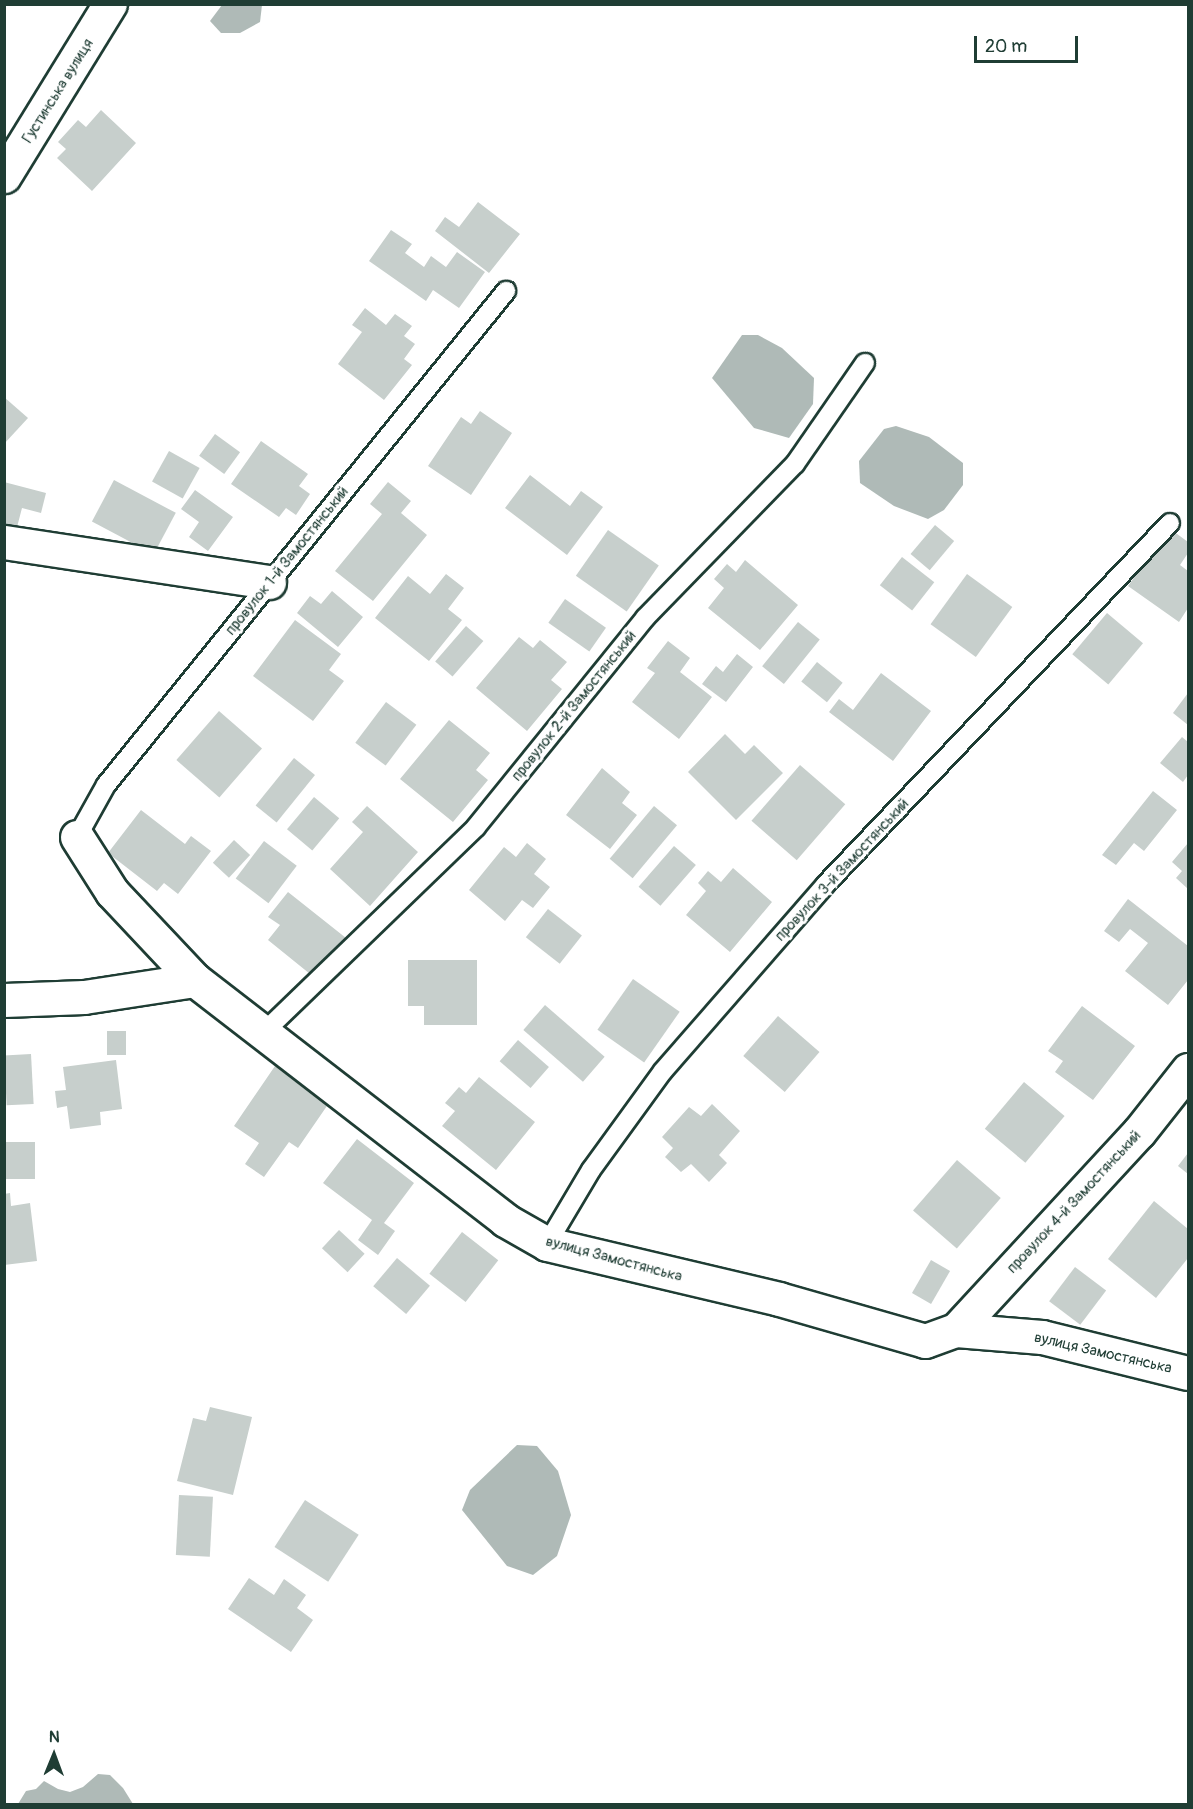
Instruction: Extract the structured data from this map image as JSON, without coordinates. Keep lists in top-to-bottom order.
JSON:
{
  "streets": {
    "street": ["Густинська вулиця", "провулок 4-й Замостянський", "вулиця Замостянська"],
    "lane": ["провулок 1-й Замостянський", "провулок 2-й Замостянський", "провулок 3-й Замостянський"]
  },
  "crossings": [
    ["провулок 1-й Замостянський", "вулиця Замостянська"],
    ["провулок 2-й Замостянський", "вулиця Замостянська"],
    ["провулок 3-й Замостянський", "вулиця Замостянська"],
    ["провулок 4-й Замостянський", "вулиця Замостянська"]
  ],
  "scale_bar": "20 m",
  "north": "top"
}
